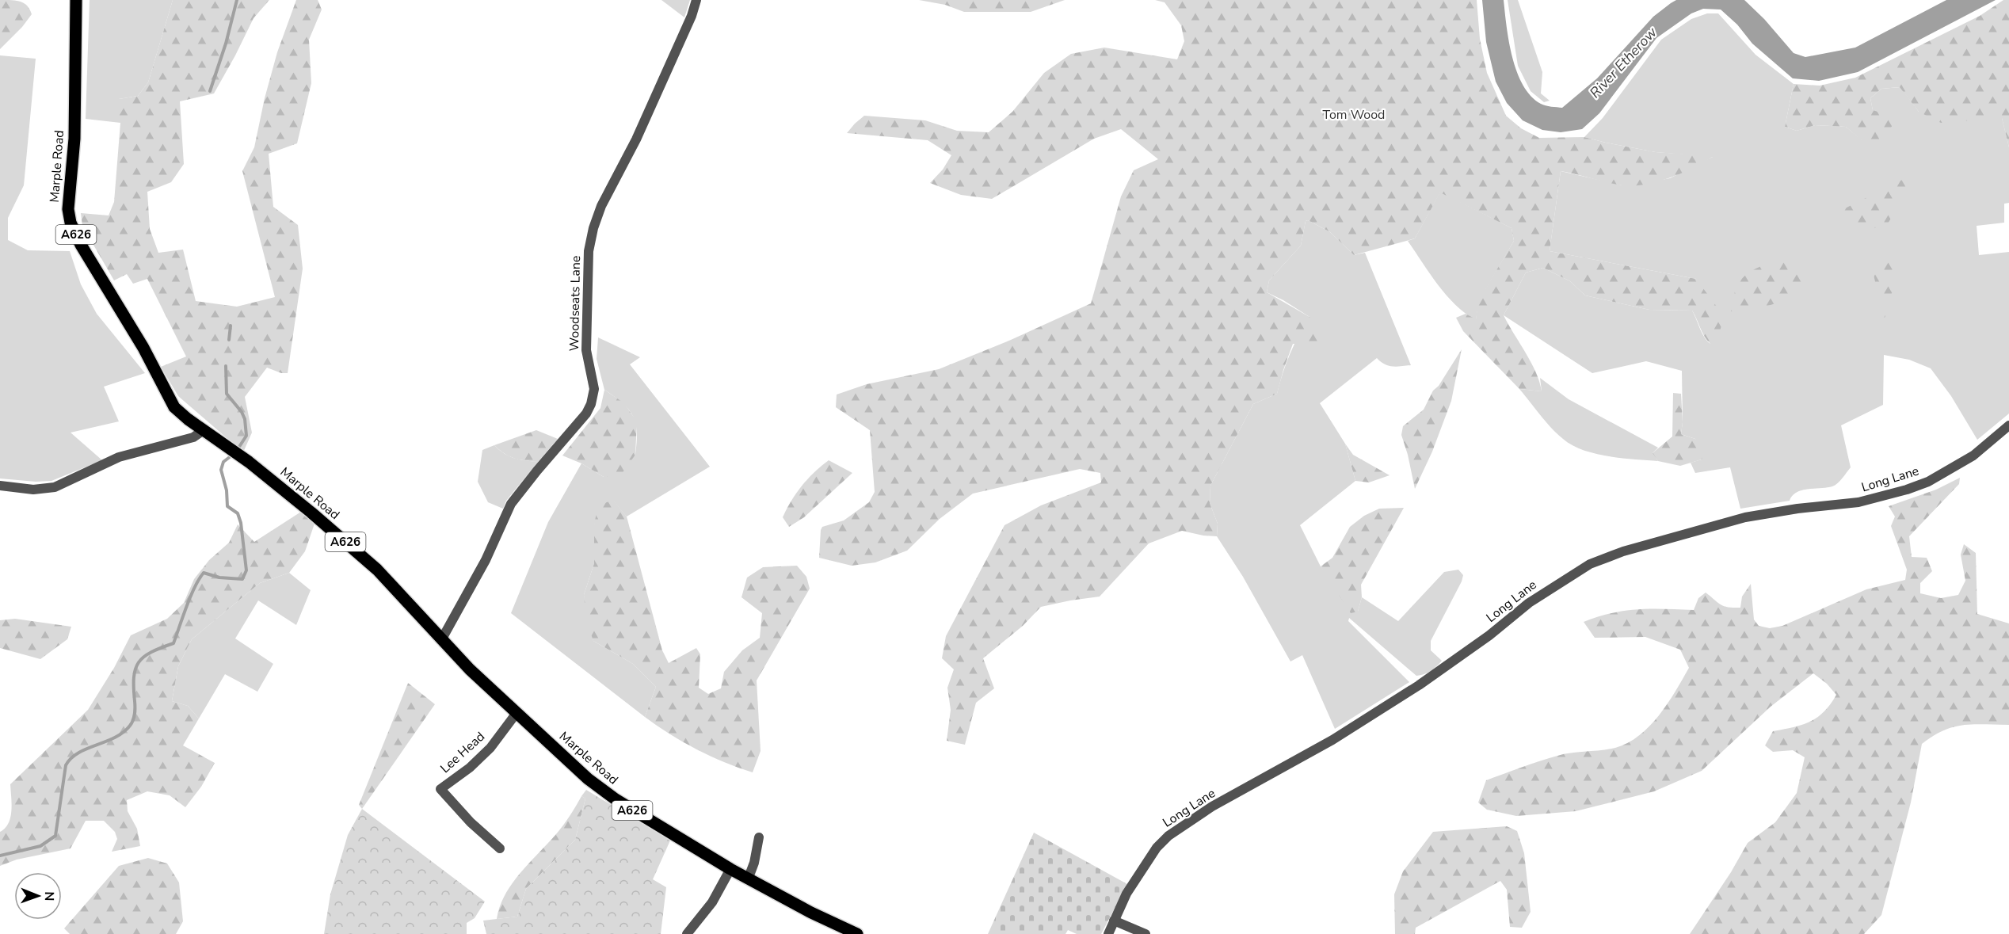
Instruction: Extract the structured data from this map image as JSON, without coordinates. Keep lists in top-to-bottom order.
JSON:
{
  "streets": {
    "main road": ["Marple Road", "A626"],
    "street": ["Woodseats Lane", "Long Lane", "Lee Head"]
  },
  "crossings": [
    ["Marple Road", "Woodseats Lane"],
    ["Marple Road", "Lee Head"]
  ],
  "water": ["River Etherow"],
  "parks": ["Tom Wood"],
  "north": "right"
}
